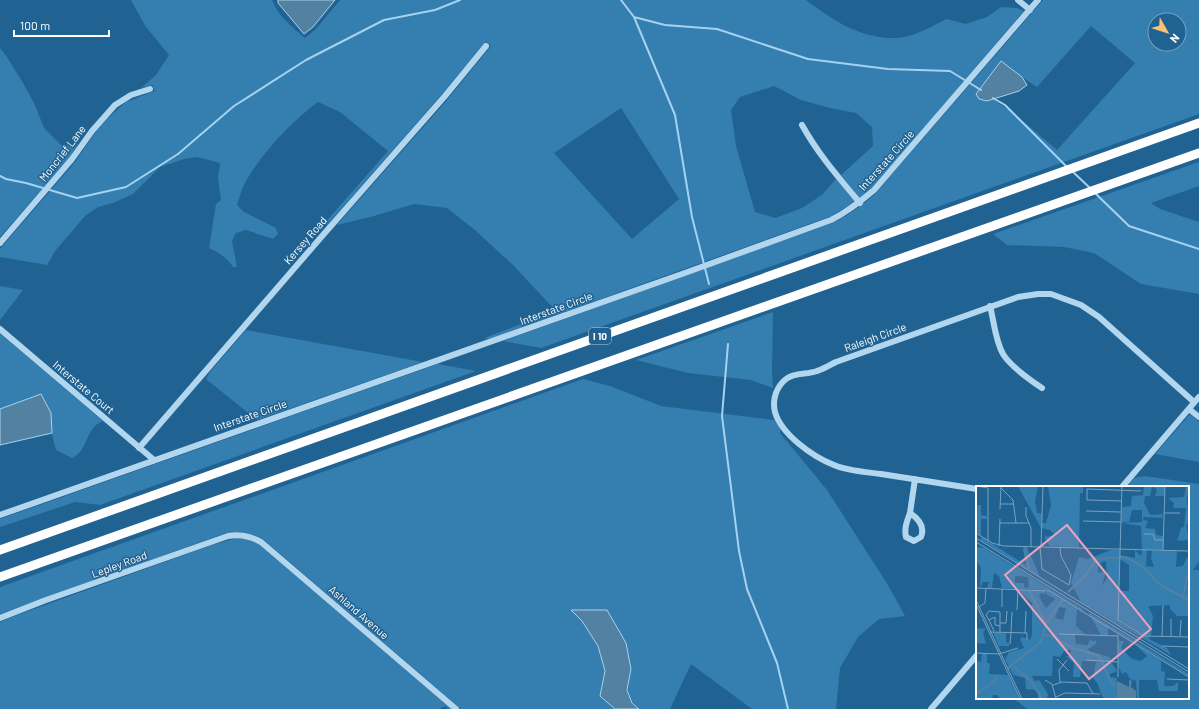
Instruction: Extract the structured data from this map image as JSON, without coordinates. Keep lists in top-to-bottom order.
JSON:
{
  "streets": {
    "highway": ["I 10"],
    "street": [
      "Moncrief Lane",
      "Interstate Circle",
      "Kersey Road",
      "Raleigh Circle",
      "Interstate Court",
      "Lepley Road",
      "Ashland Avenue"
    ]
  },
  "crossings": [
    ["Interstate Circle", "Interstate Court"],
    ["Kersey Road", "Interstate Court"],
    ["Lepley Road", "Ashland Avenue"]
  ],
  "scale_bar": "100 m",
  "north": "bottom right"
}
